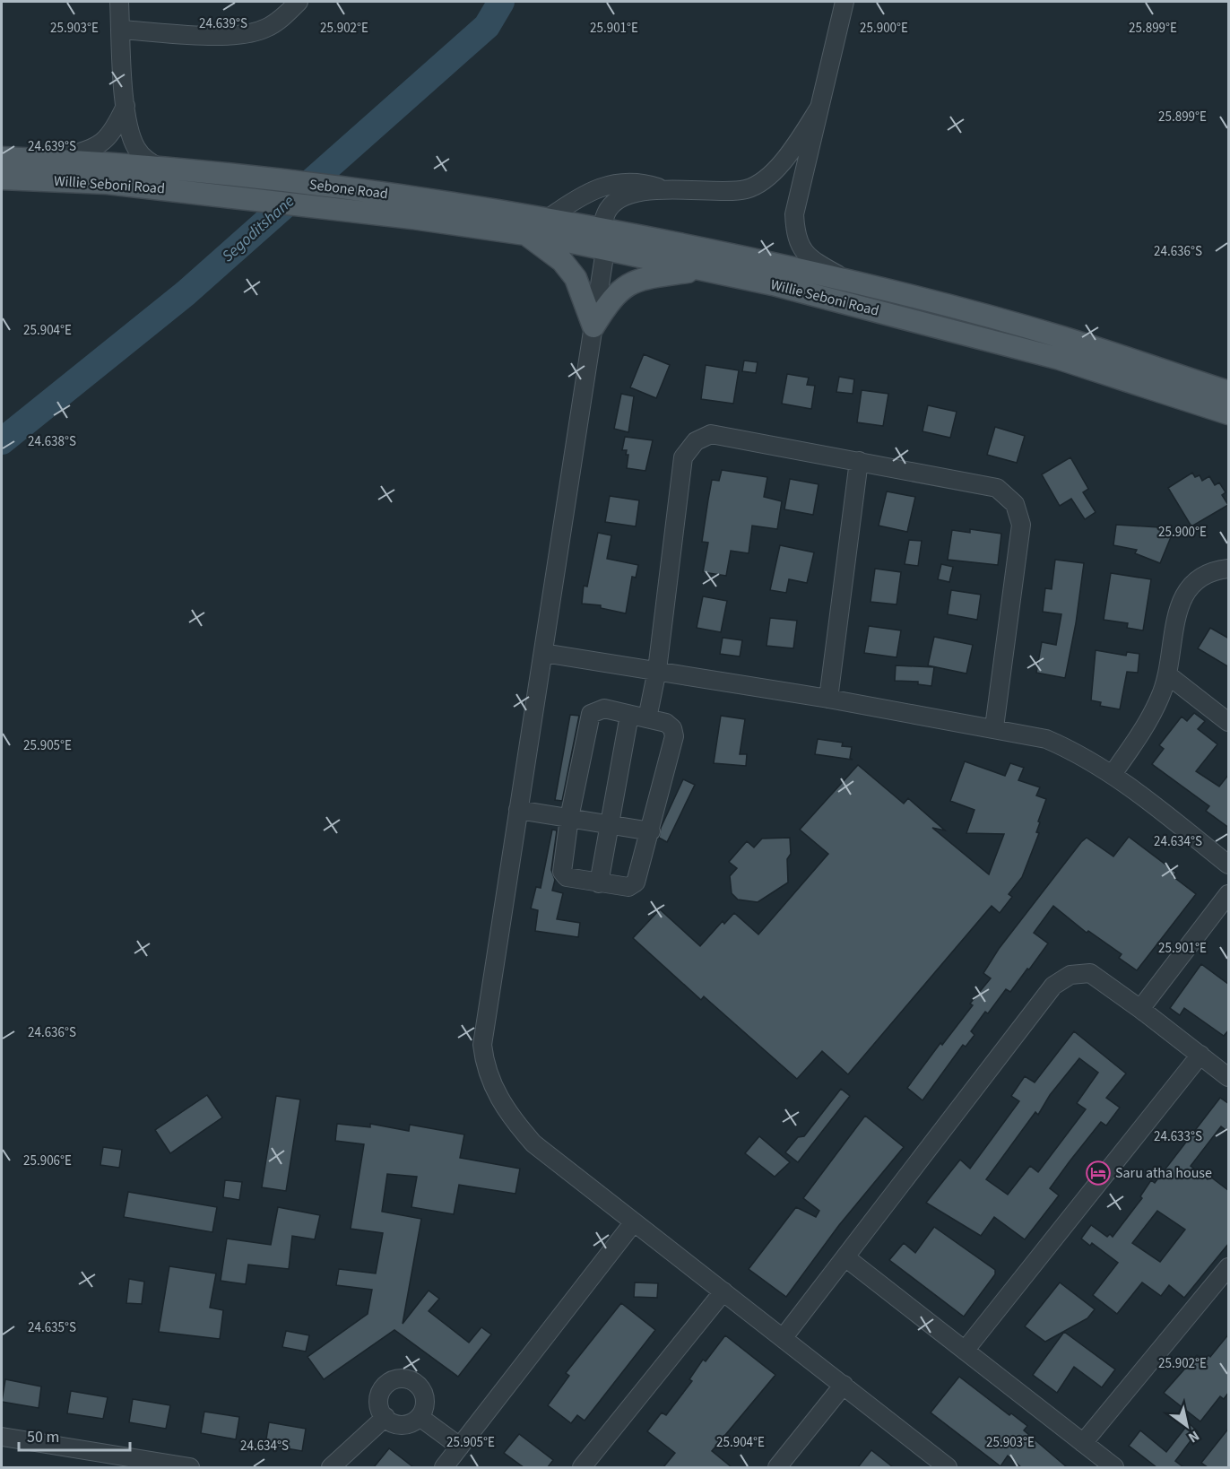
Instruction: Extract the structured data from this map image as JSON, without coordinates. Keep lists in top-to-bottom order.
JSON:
{
  "streets": {
    "main road": ["Willie Seboni Road", "Sebone Road"]
  },
  "crossings": [
    ["Willie Seboni Road", "Sebone Road"]
  ],
  "water": ["Segoditshane"],
  "places": {
    "hotel": ["Saru atha house"]
  },
  "scale_bar": "50 m",
  "north": "bottom right",
  "coordinates": [
    "24.639°S",
    "25.903°E",
    "25.902°E",
    "25.901°E",
    "25.900°E",
    "25.899°E",
    "24.636°S",
    "25.904°E",
    "24.638°S",
    "25.905°E",
    "24.634°S",
    "24.633°S",
    "25.906°E",
    "24.635°S"
  ]
}
